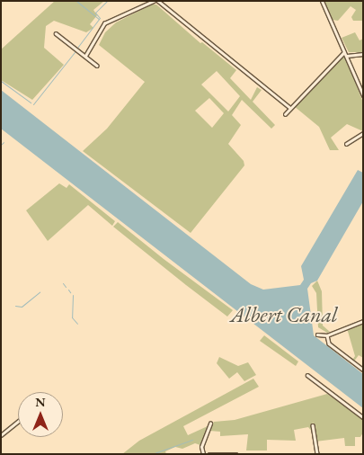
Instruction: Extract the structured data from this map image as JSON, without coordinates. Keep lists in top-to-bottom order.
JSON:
{
  "water": ["Albert Canal"],
  "north": "top"
}
